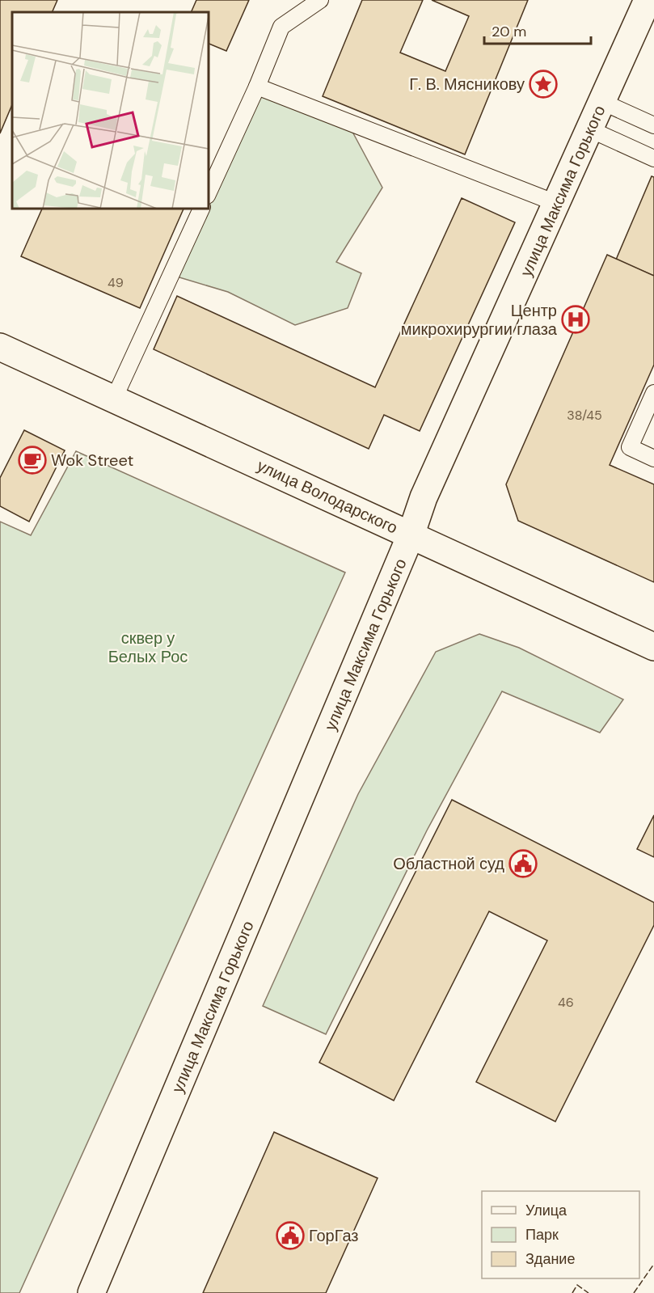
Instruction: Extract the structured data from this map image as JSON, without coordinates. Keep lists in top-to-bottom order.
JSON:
{
  "streets": {
    "main road": ["улица Максима Горького", "улица Володарского"]
  },
  "crossings": [
    ["улица Максима Горького", "улица Володарского"]
  ],
  "parks": ["сквер у Белых Рос"],
  "places": {
    "place": ["Г. В. Мясникову"],
    "hospital": ["Центр микрохирургии глаза"],
    "cafe": ["Wok Street"],
    "public building": ["Областной суд", "ГорГаз"]
  },
  "house_numbers": ["49", "38/45", "46"],
  "legend": ["Улица", "Парк", "Здание"],
  "scale_bar": "20 m"
}
